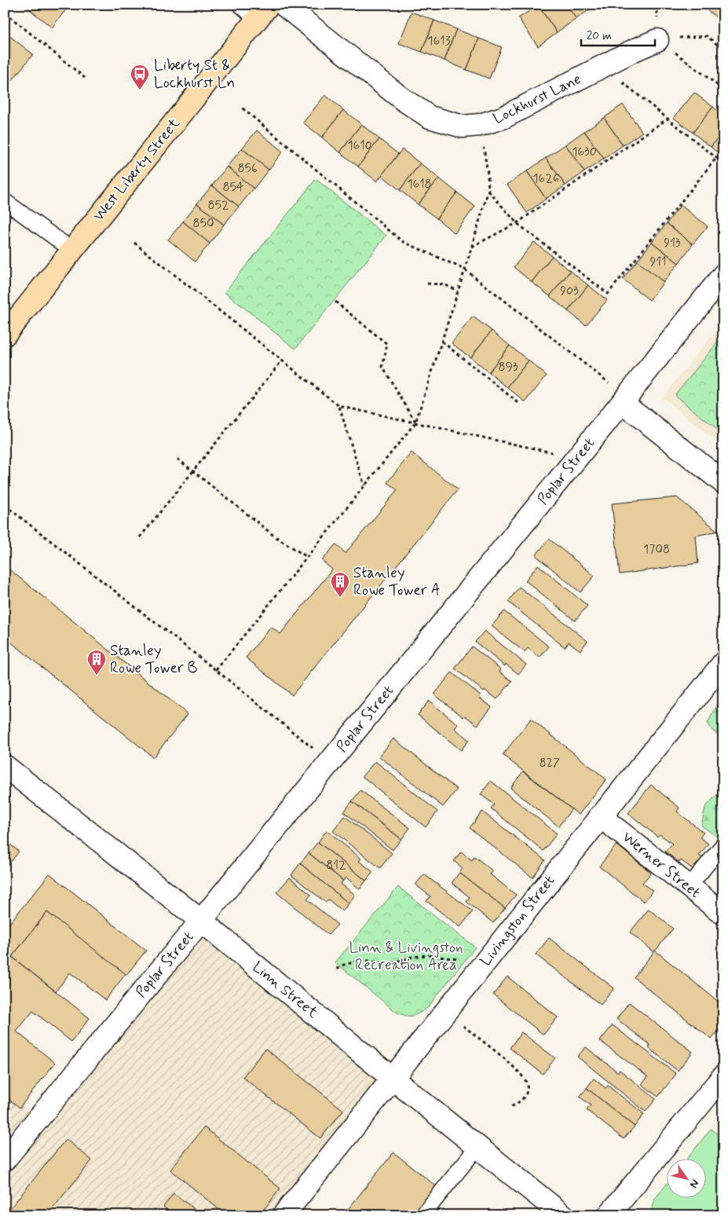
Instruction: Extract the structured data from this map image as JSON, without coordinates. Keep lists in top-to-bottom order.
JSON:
{
  "streets": {
    "main road": ["West Liberty Street"],
    "street": [
      "Lockhurst Lane",
      "Poplar Street",
      "Werner Street",
      "Livingston Street",
      "Linn Street"
    ]
  },
  "crossings": [
    ["Poplar Street", "Linn Street"],
    ["Werner Street", "Livingston Street"],
    ["Livingston Street", "Linn Street"]
  ],
  "parks": ["Linn & Livingston Recreation Area"],
  "places": {
    "bus stop": ["Liberty St & Lockhurst Ln"],
    "building": ["Stanley Rowe Tower A", "Stanley Rowe Tower B"]
  },
  "house_numbers": [
    "1613",
    "1610",
    "1630",
    "856",
    "1626",
    "1618",
    "854",
    "852",
    "850",
    "913",
    "911",
    "903",
    "893",
    "1708",
    "827",
    "812"
  ],
  "scale_bar": "20 m",
  "north": "bottom right"
}
